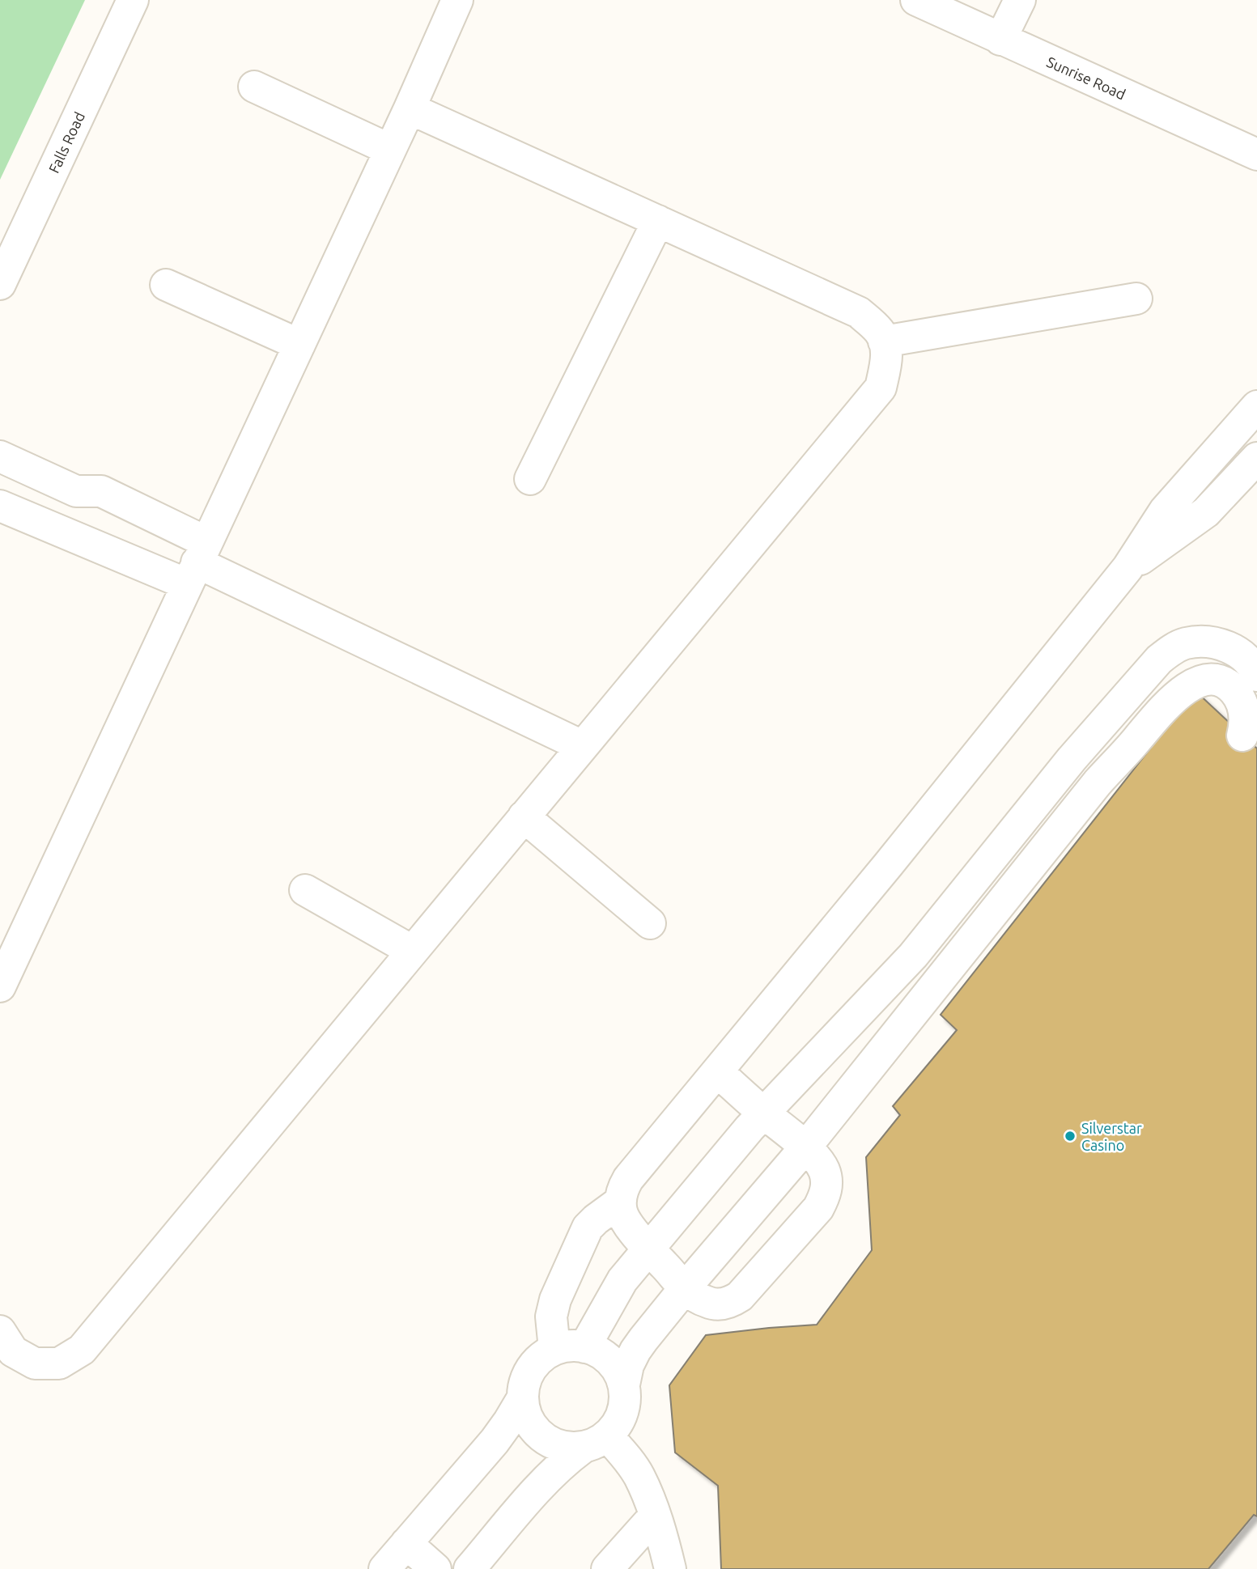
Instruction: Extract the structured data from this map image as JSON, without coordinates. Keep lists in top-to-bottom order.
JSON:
{
  "streets": {
    "street": ["Sunrise Road", "Falls Road"]
  },
  "places": ["Silverstar Casino"]
}
